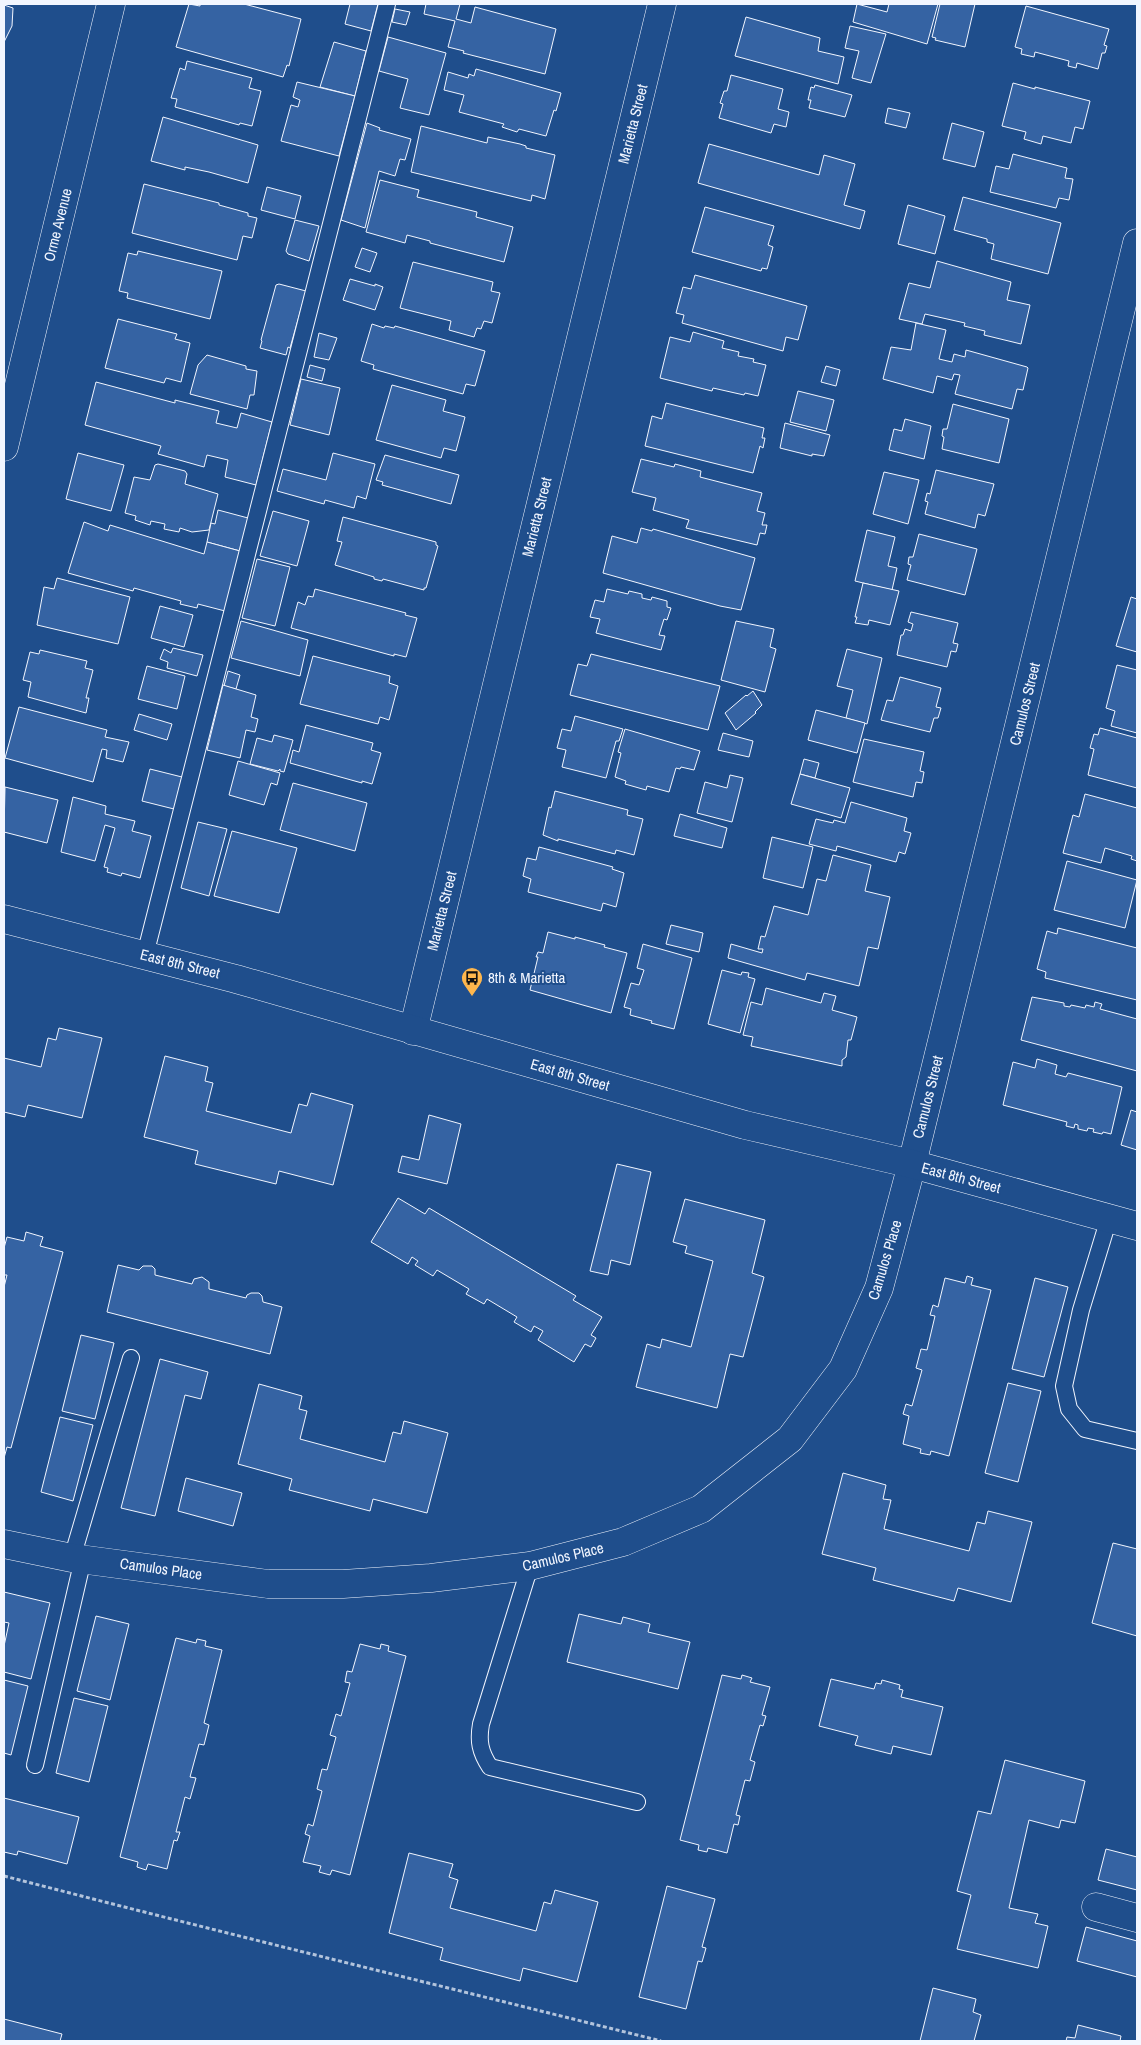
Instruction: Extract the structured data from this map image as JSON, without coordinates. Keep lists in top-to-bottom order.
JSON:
{
  "streets": {
    "street": [
      "Marietta Street",
      "Orme Avenue",
      "Camulos Street",
      "East 8th Street",
      "Camulos Place"
    ]
  },
  "crossings": [
    ["Marietta Street", "East 8th Street"],
    ["Camulos Street", "East 8th Street"],
    ["Camulos Street", "Camulos Place"],
    ["East 8th Street", "Camulos Place"]
  ],
  "places": {
    "bus stop": ["8th & Marietta"]
  }
}
